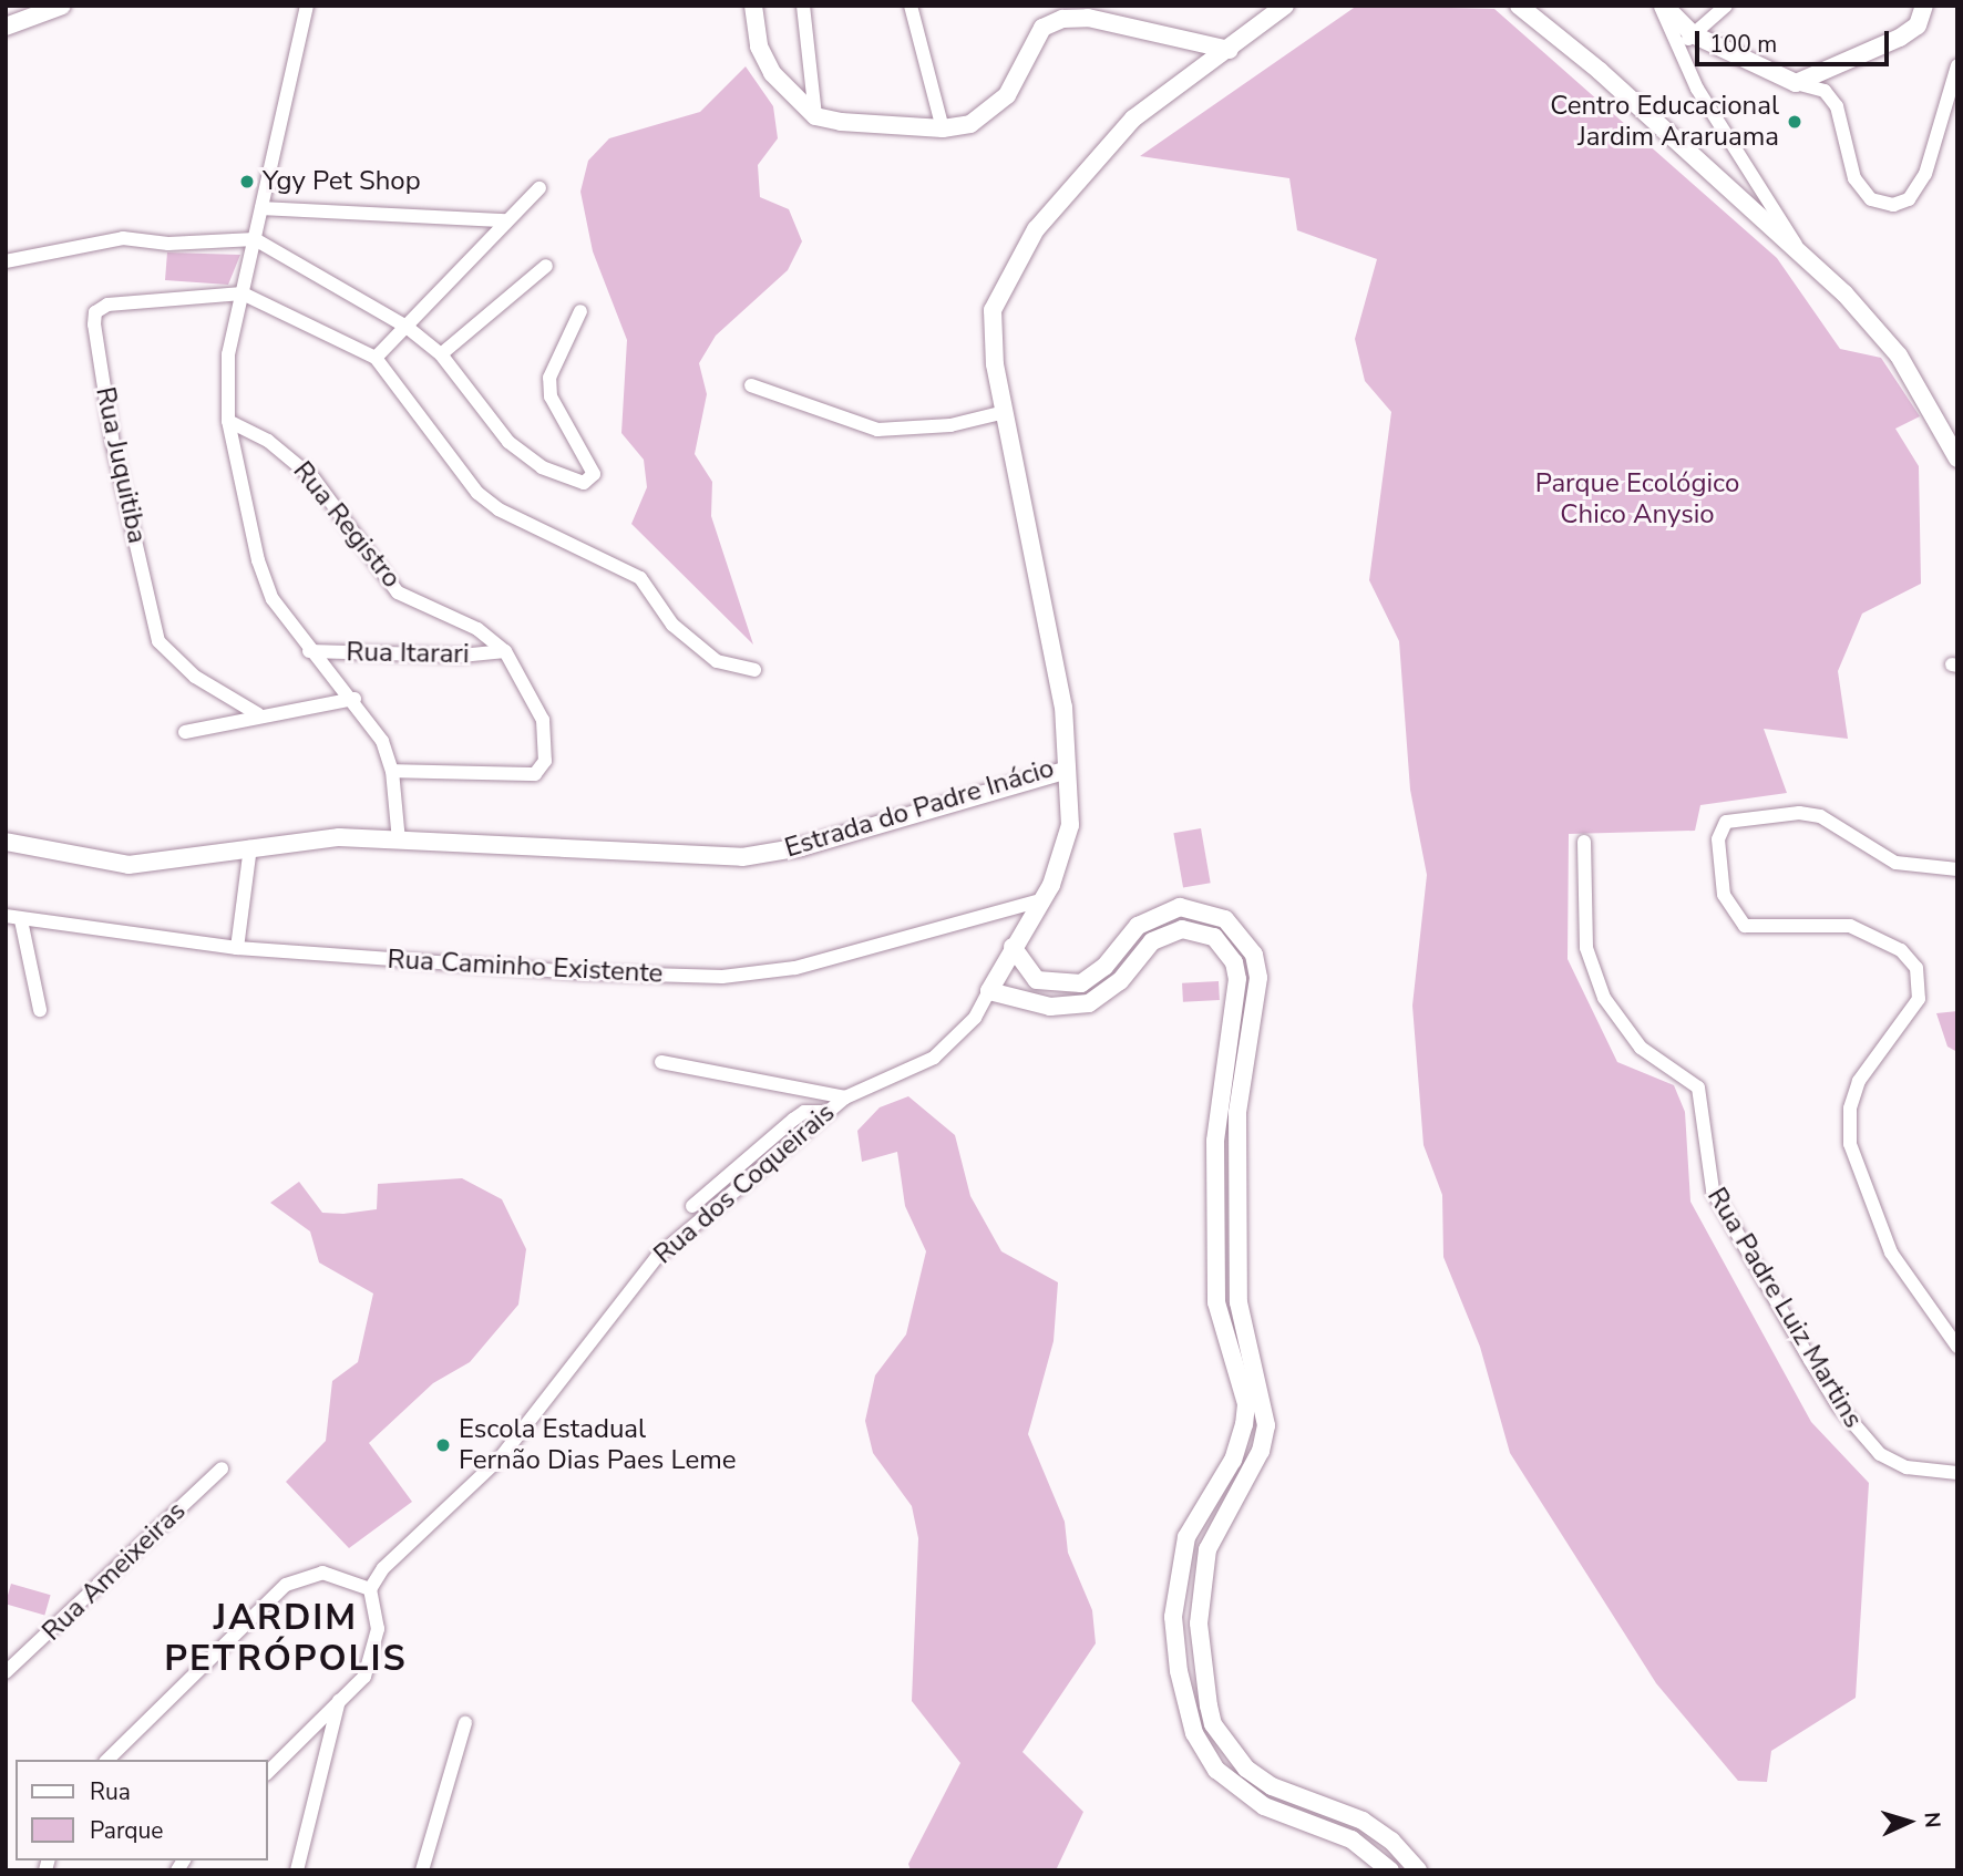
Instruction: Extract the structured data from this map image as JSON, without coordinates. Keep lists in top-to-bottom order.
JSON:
{
  "streets": {
    "street": [
      "Rua Juquitiba",
      "Rua Registro",
      "Rua Itarari",
      "Estrada do Padre Inácio",
      "Rua Caminho Existente",
      "Rua dos Coqueirais",
      "Rua Padre Luiz Martins",
      "Rua Ameixeiras"
    ]
  },
  "crossings": [
    ["Rua Registro", "Rua Itarari"]
  ],
  "districts": ["JARDIM PETRÓPOLIS"],
  "parks": ["Parque Ecológico Chico Anysio"],
  "places": ["Centro Educacional Jardim Araruama", "Ygy Pet Shop", "Escola Estadual Fernão Dias Paes Leme"],
  "legend": ["Rua", "Parque"],
  "scale_bar": "100 m",
  "north": "right"
}
